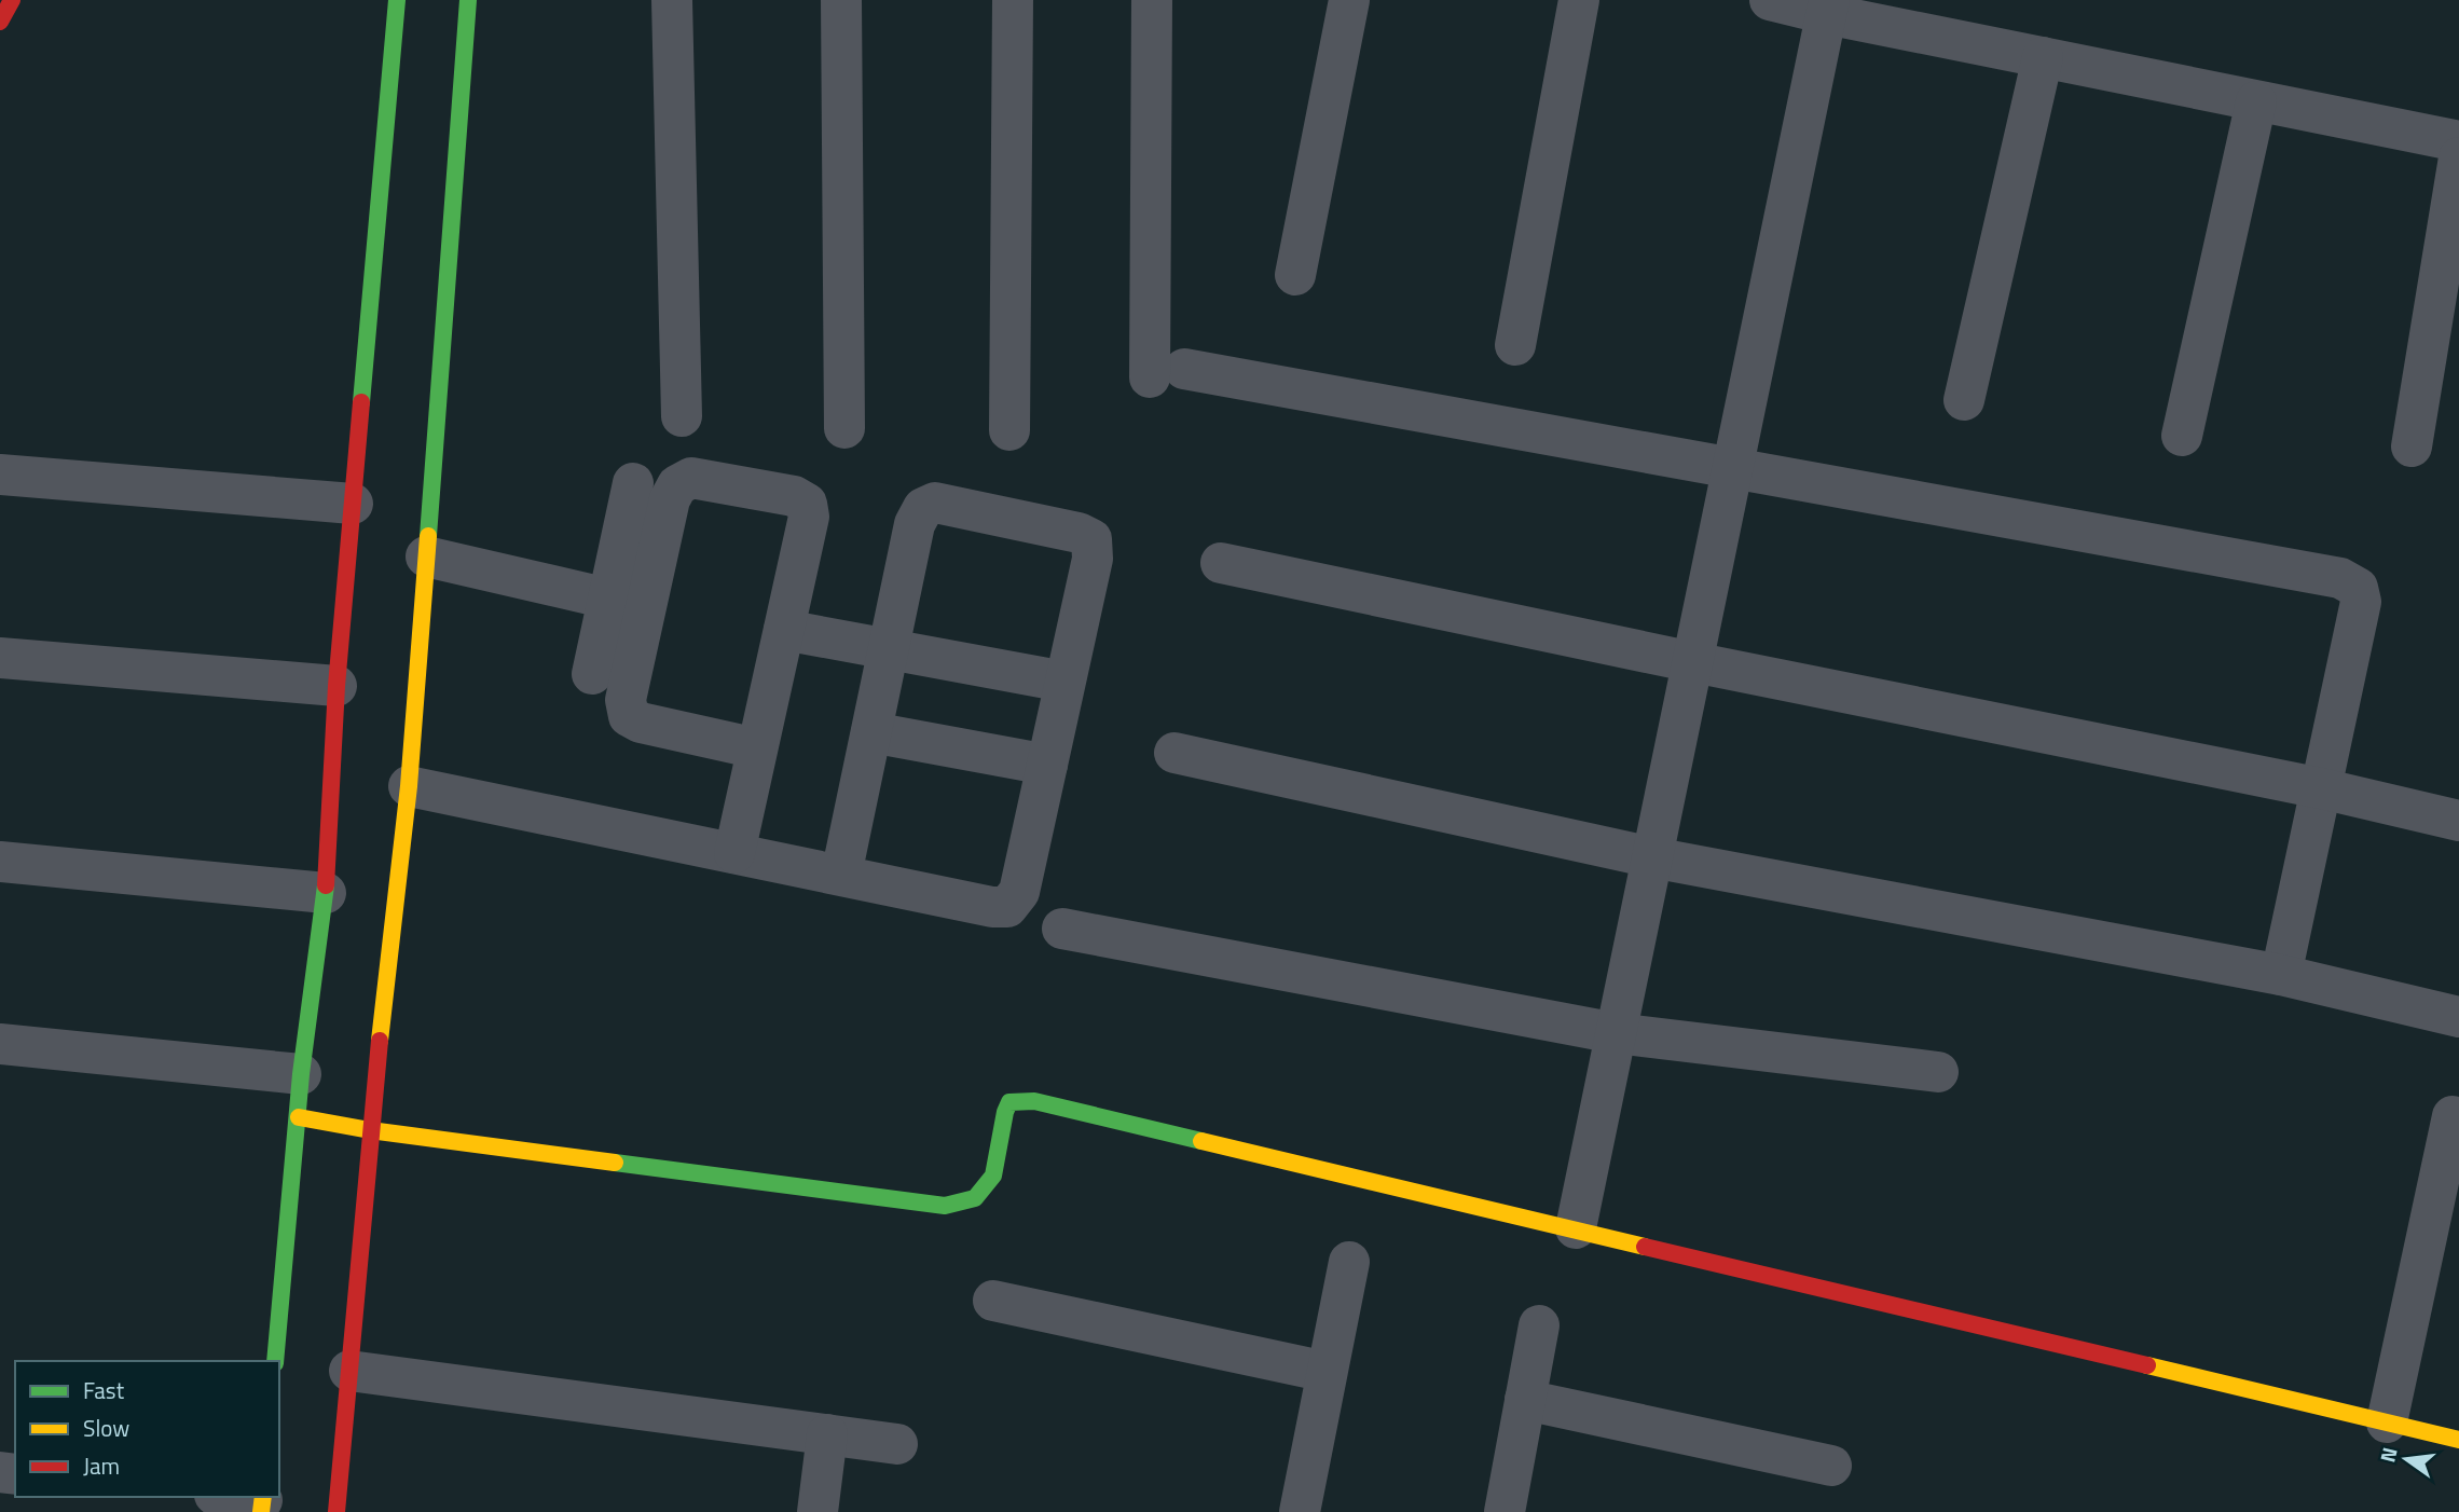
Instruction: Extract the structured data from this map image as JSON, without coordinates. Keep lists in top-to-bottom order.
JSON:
{
  "legend": ["Fast", "Slow", "Jam"],
  "north": "left"
}
